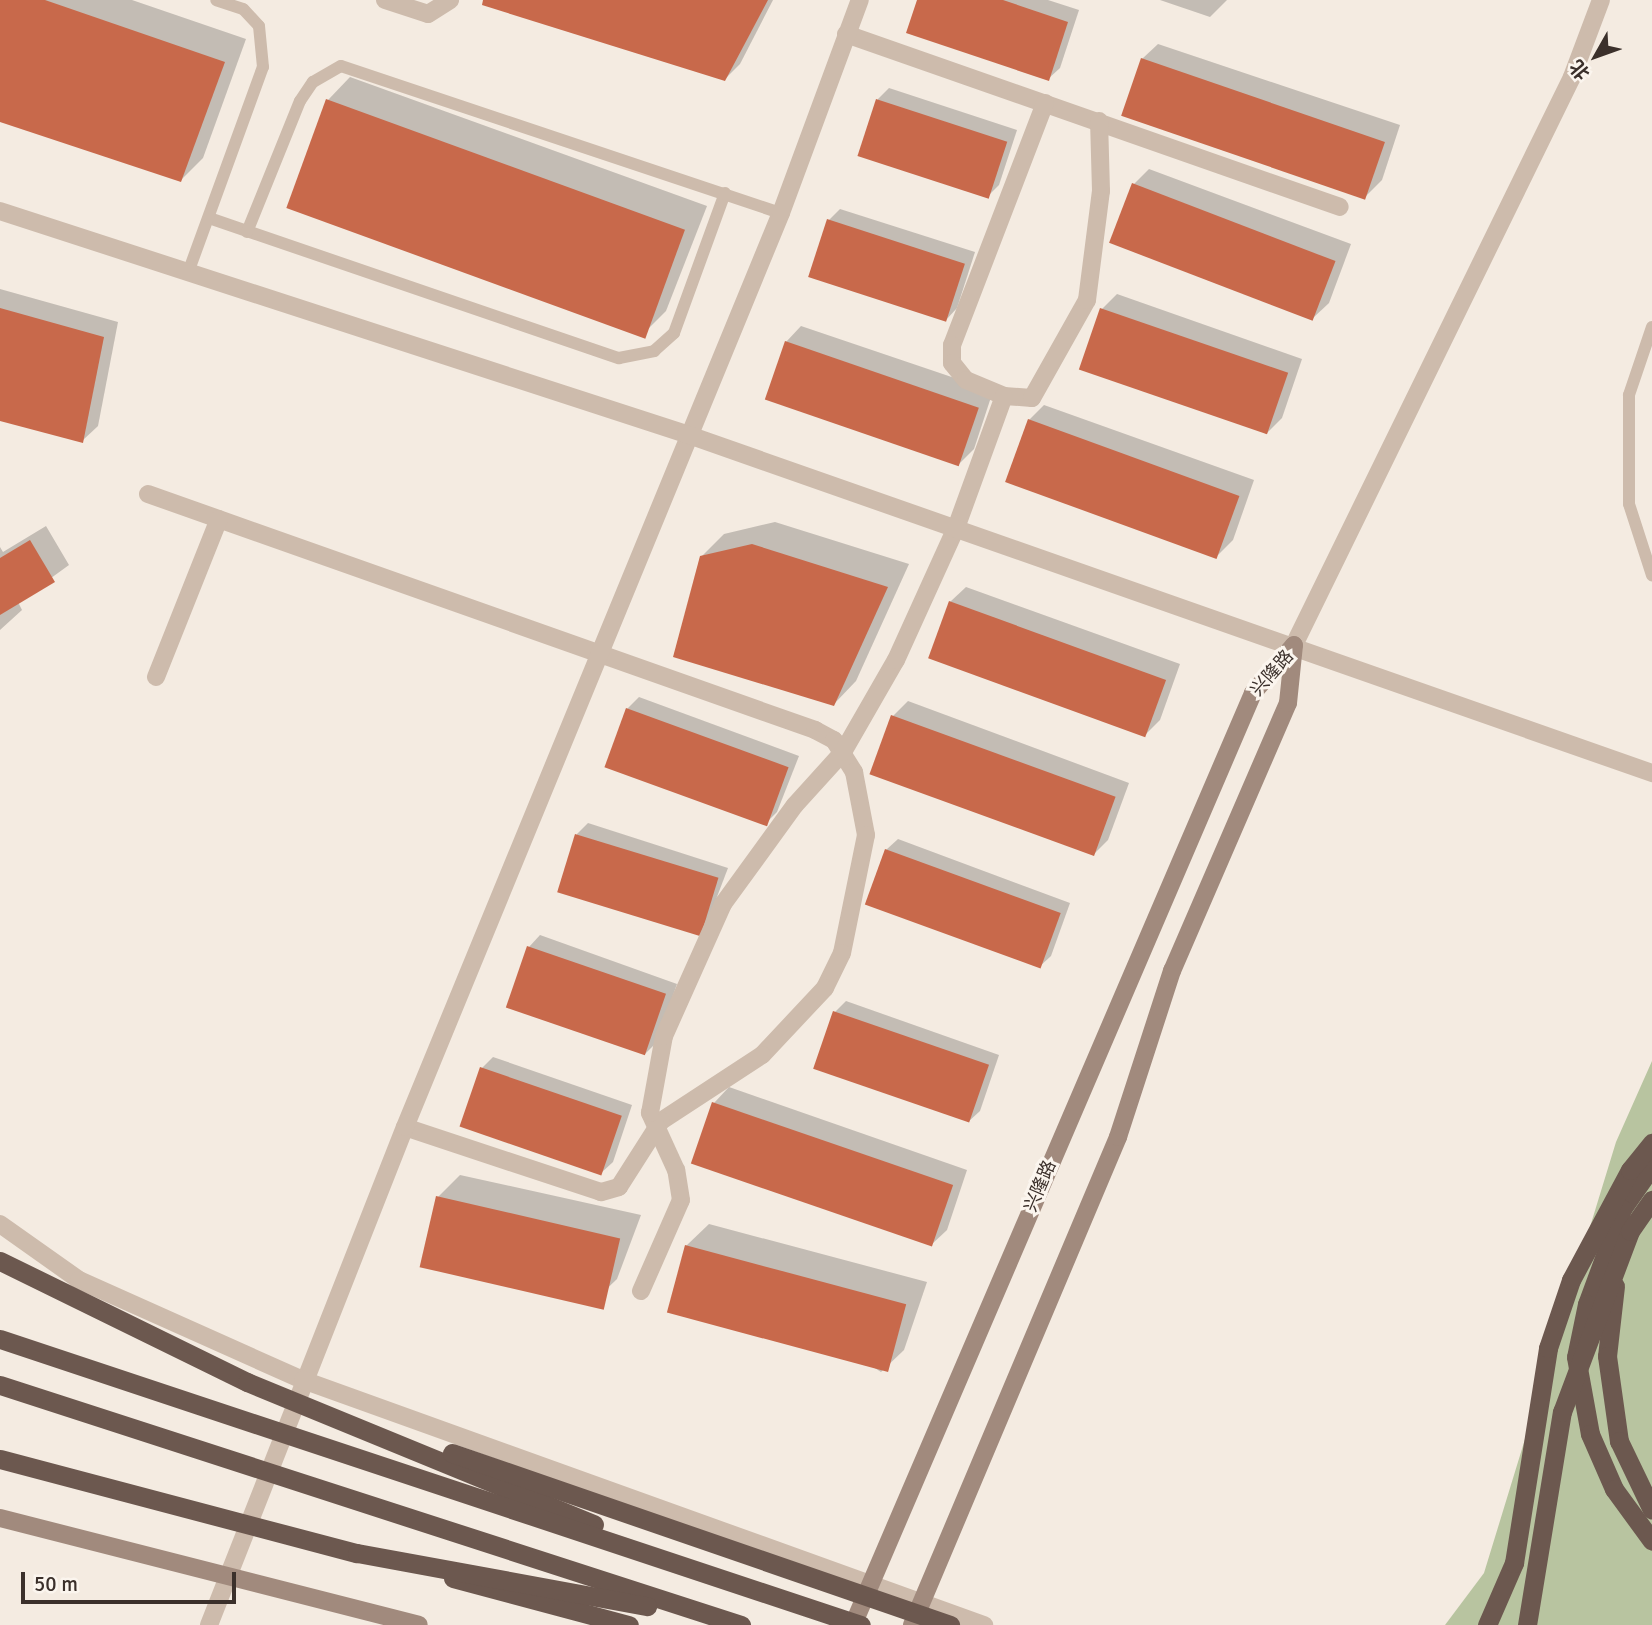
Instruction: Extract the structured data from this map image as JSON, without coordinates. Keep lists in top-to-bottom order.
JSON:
{
  "streets": {
    "main road": ["兴隆路"]
  },
  "scale_bar": "50 m",
  "north": "bottom left"
}
